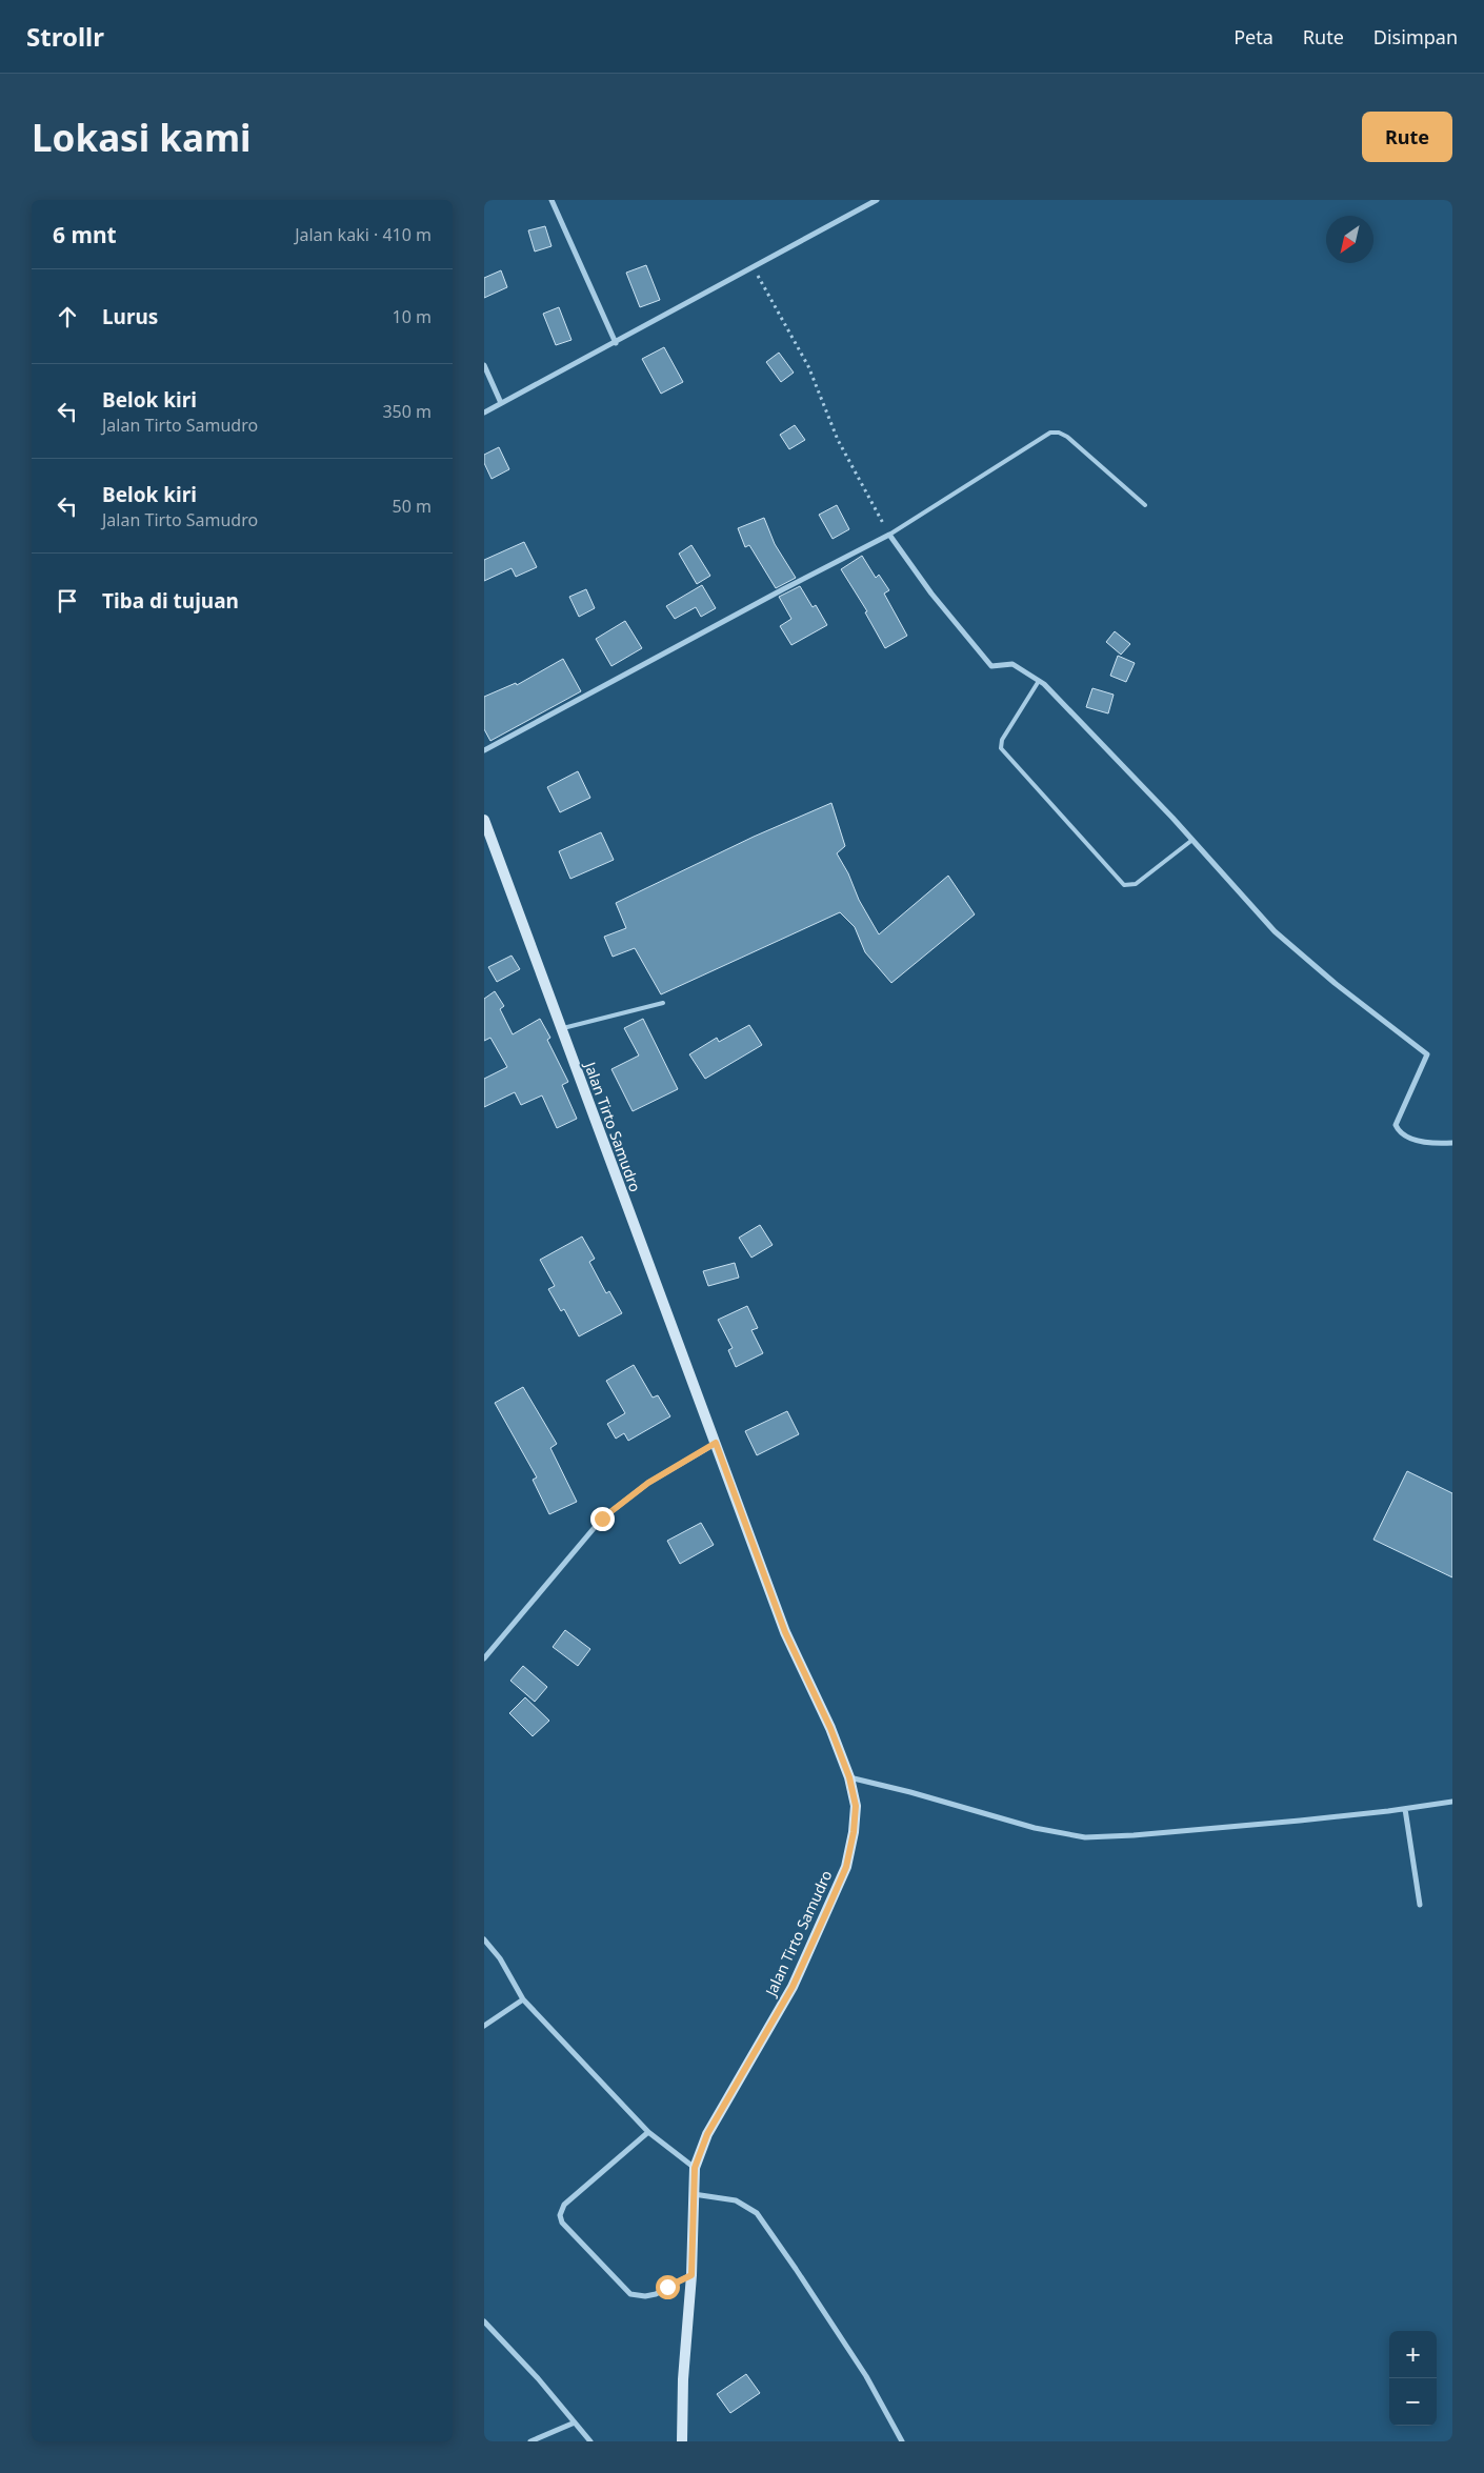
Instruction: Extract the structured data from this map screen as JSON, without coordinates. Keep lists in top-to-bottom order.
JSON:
{
  "streets": {
    "street": ["Jalan Tirto Samudro"]
  },
  "north": "bottom left",
  "page": {
    "header": "Strollr",
    "nav": ["Peta", "Rute", "Disimpan"],
    "buttons": "Rute",
    "title": "Lokasi kami",
    "heading": ["6 mnt", "Jalan kaki · 410 m"],
    "list": [
      ["Lurus", "10 m"],
      ["Belok kiri", "Jalan Tirto Samudro", "350 m"],
      ["Belok kiri", "Jalan Tirto Samudro", "50 m"],
      "Tiba di tujuan"
    ],
    "map_buttons": ["+", "−"]
  }
}
